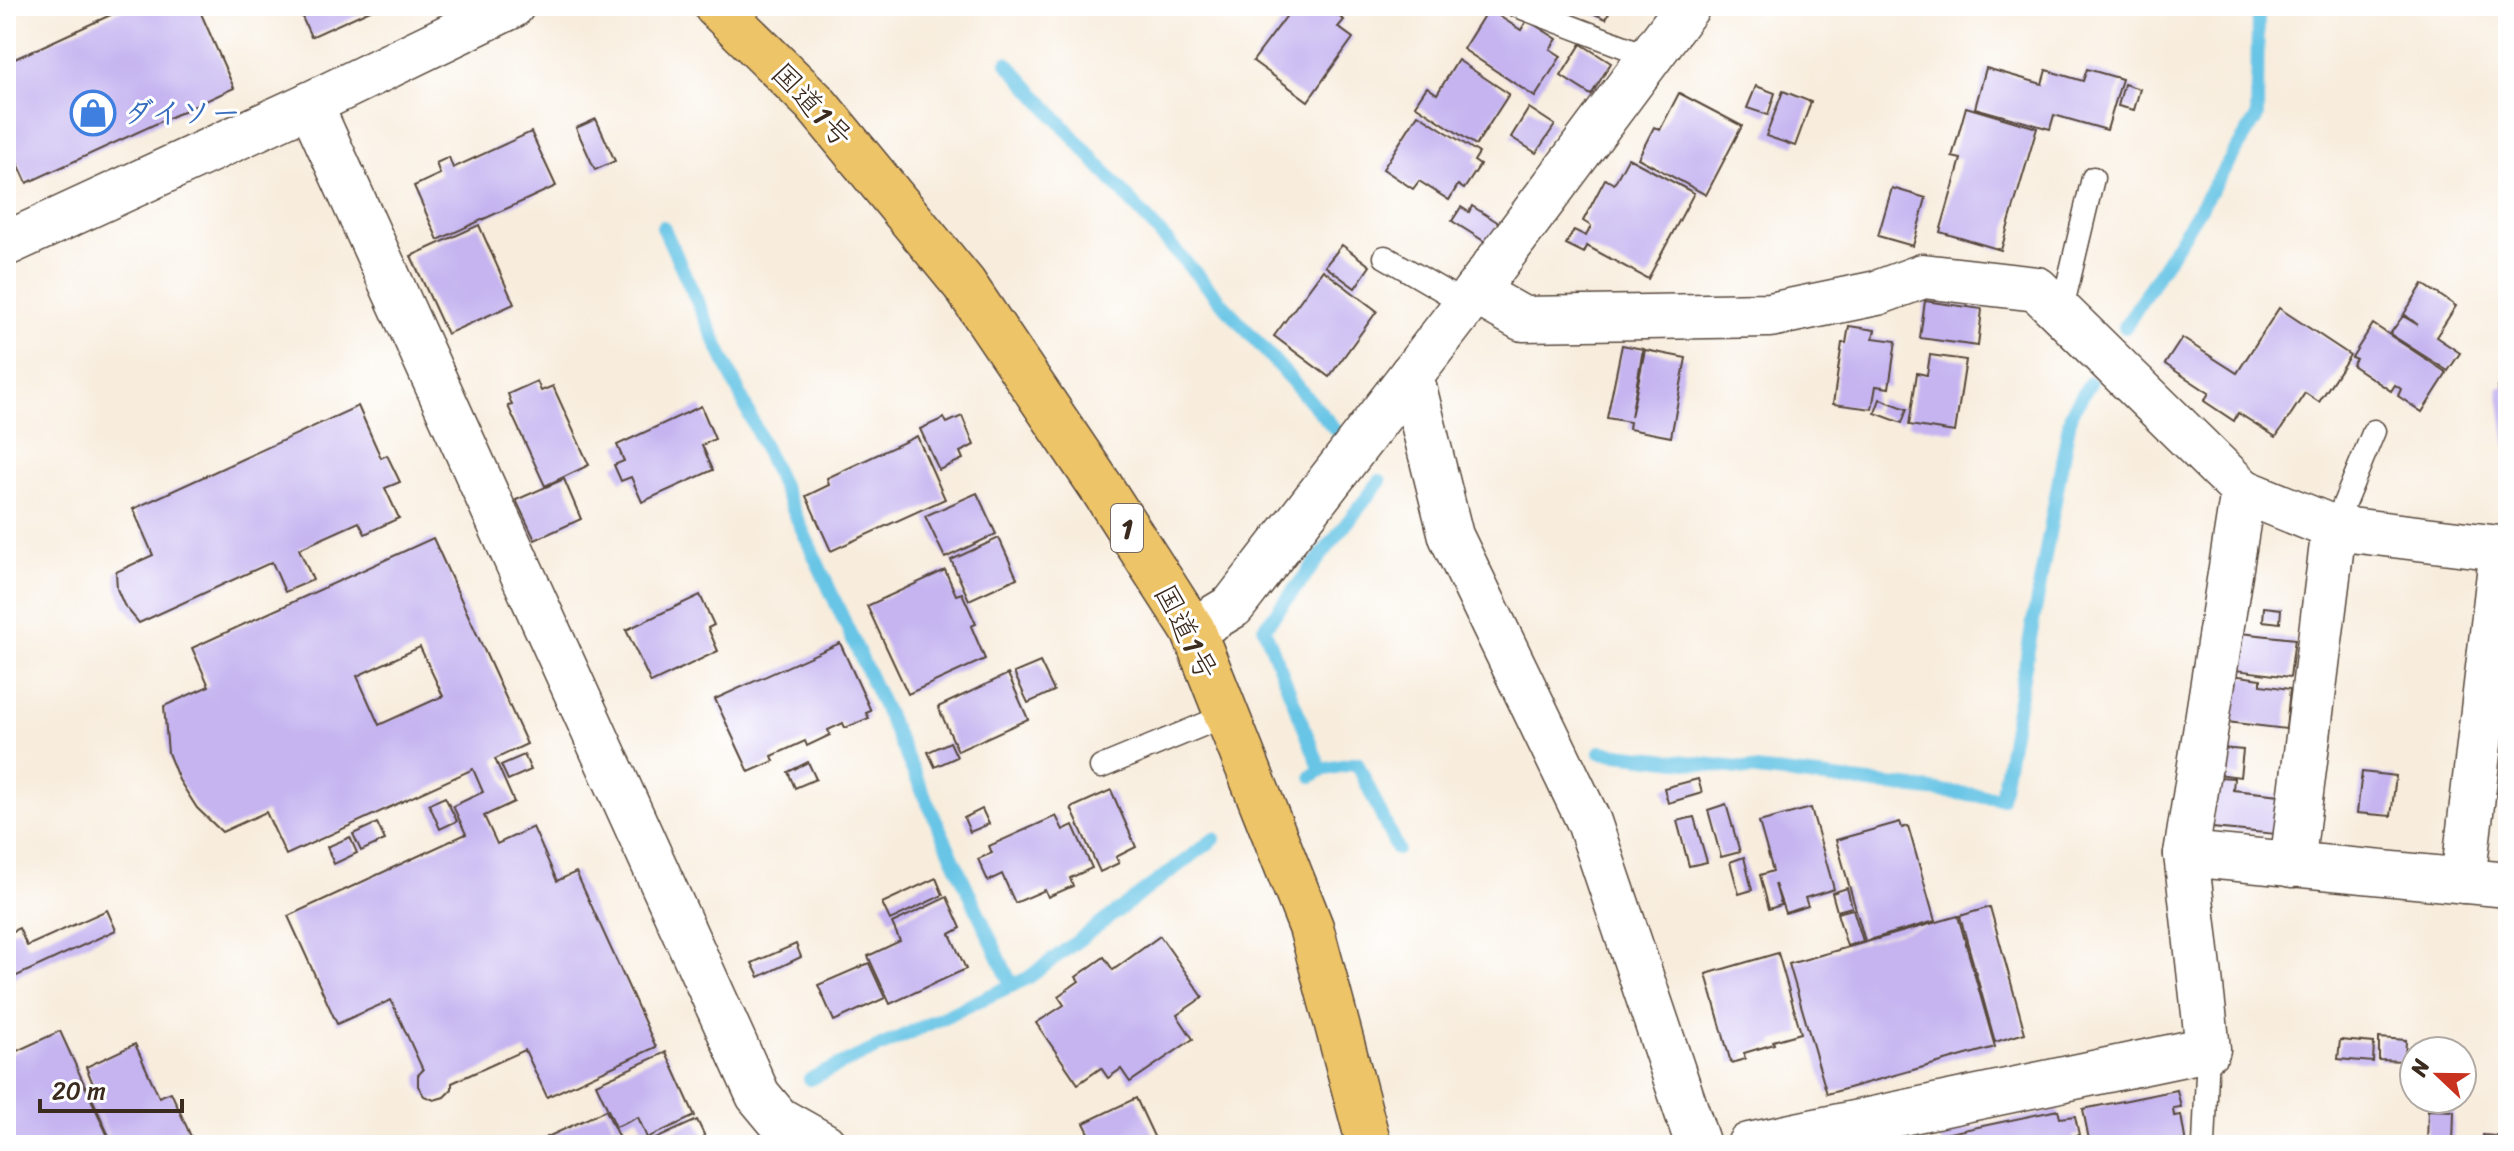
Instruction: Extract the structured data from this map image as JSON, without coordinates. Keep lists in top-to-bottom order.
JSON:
{
  "streets": {
    "highway": ["国道1号", "1"]
  },
  "places": {
    "shop": ["ダイソー"]
  },
  "scale_bar": "20 m",
  "north": "left"
}
